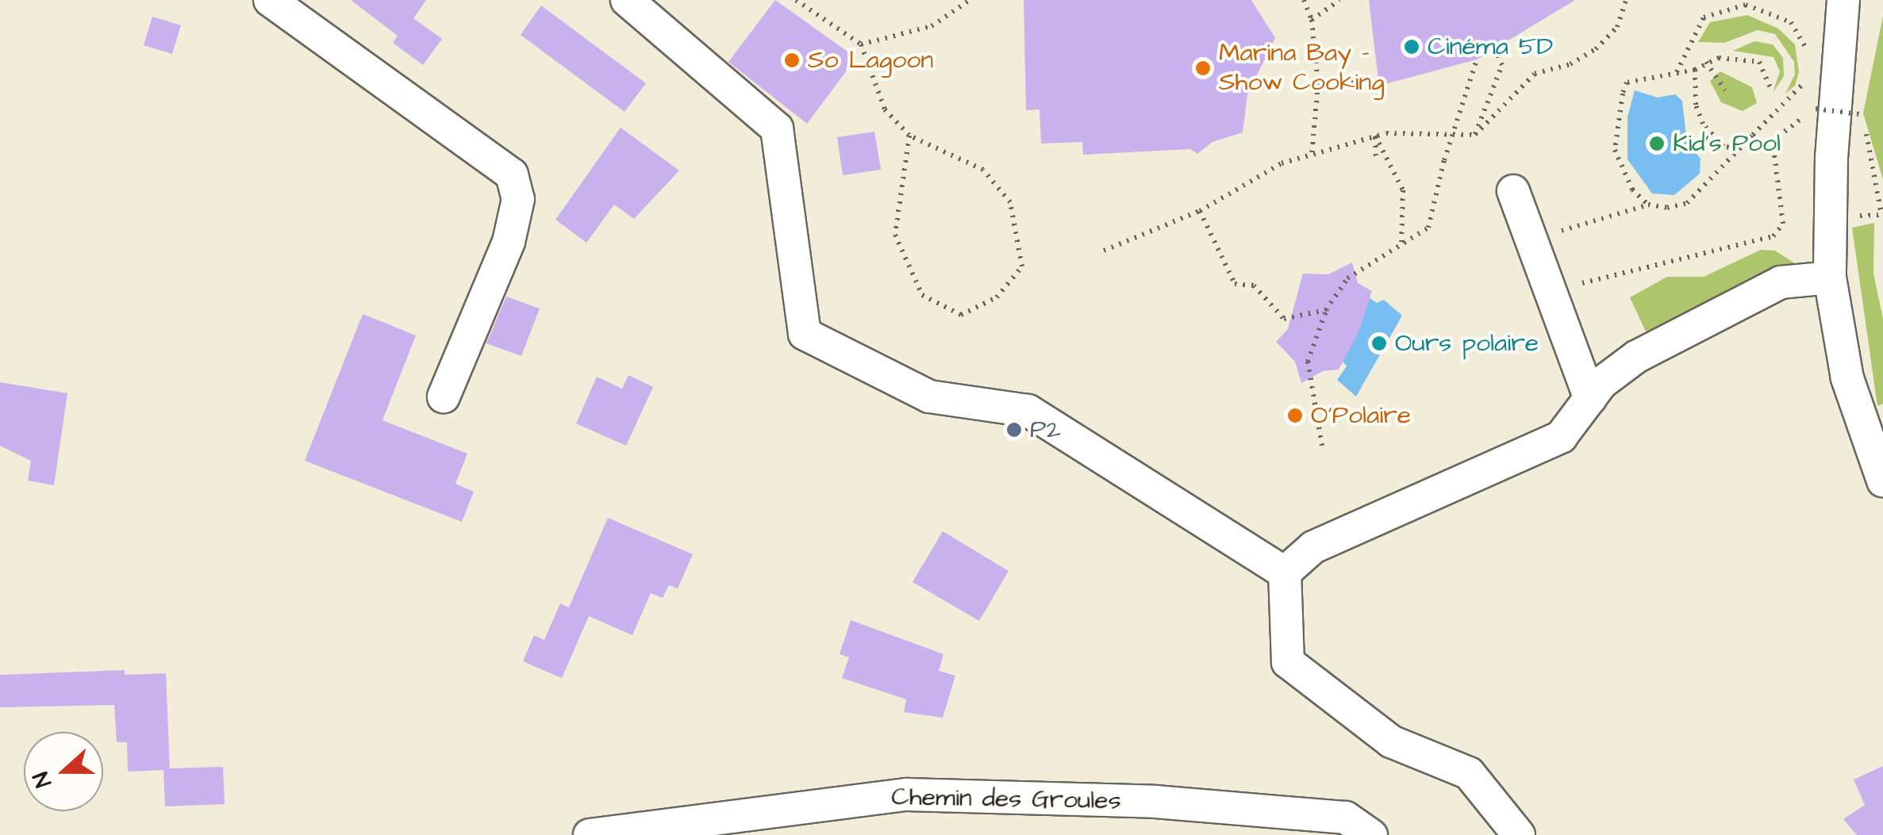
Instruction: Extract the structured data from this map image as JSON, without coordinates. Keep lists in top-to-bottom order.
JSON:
{
  "streets": {
    "street": ["Chemin des Groules"]
  },
  "places": [
    "Cinéma 5D",
    "So Lagoon",
    "Marina Bay - Show Cooking",
    "Kid's Pool",
    "Ours polaire",
    "O'Polaire",
    "P2"
  ],
  "north": "left"
}
